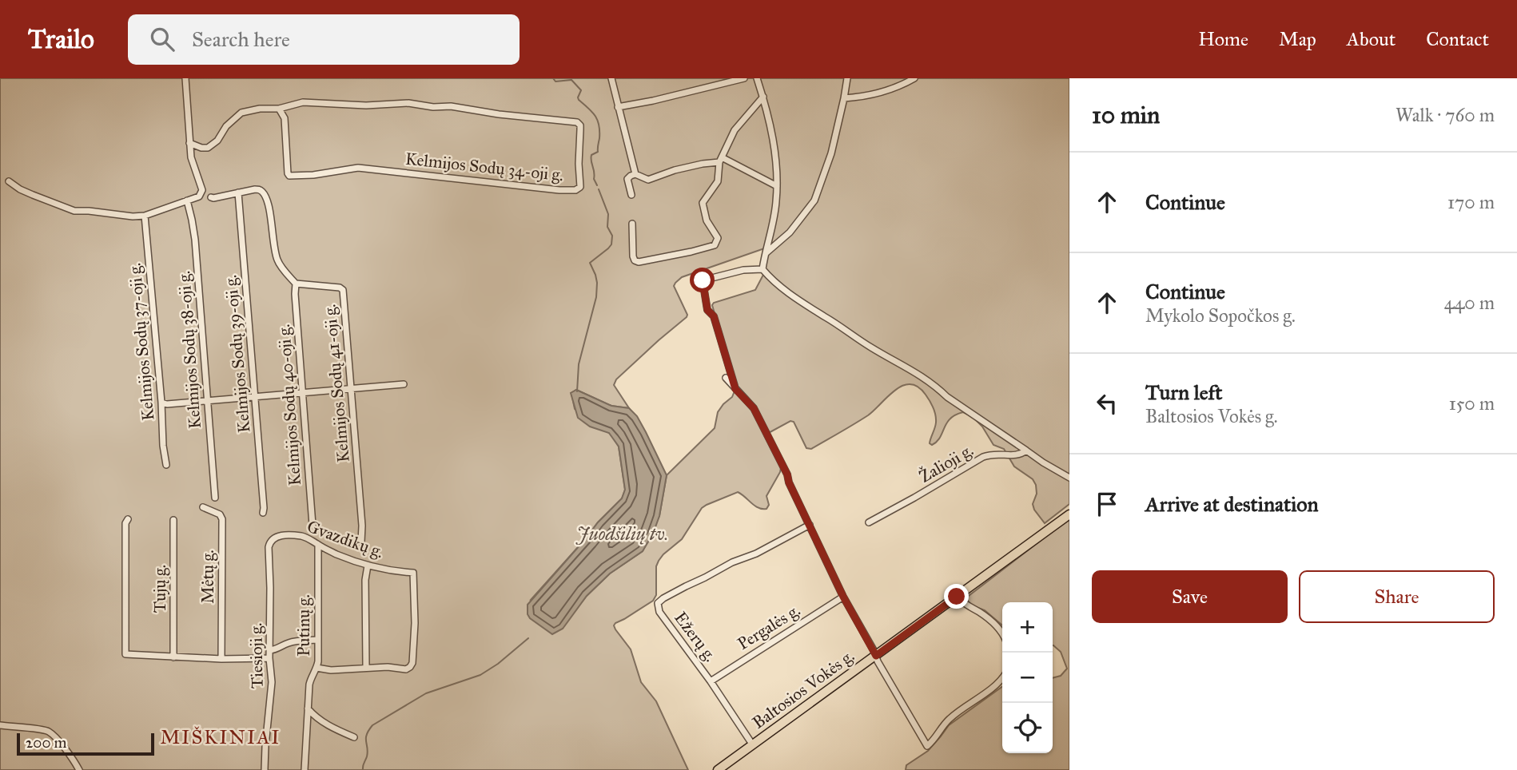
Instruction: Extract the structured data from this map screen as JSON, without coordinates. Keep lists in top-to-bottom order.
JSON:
{
  "streets": {
    "main road": ["Baltosios Vokės g."],
    "street": [
      "Kelmijos Sodų 34-oji g.",
      "Kelmijos Sodų 37-oji g.",
      "Kelmijos Sodų 38-oji g.",
      "Kelmijos Sodų 39-oji g.",
      "Kelmijos Sodų 41-oji g.",
      "Kelmijos Sodų 40-oji g.",
      "Žalioji g.",
      "Gvazdikų g.",
      "Mėtų g.",
      "Tujų g.",
      "Putinų g.",
      "Pergalės g.",
      "Ežerų g.",
      "Tiesioji g."
    ]
  },
  "crossings": [
    ["Kelmijos Sodų 41-oji g.", "Kelmijos Sodų 40-oji g."],
    ["Gvazdikų g.", "Putinų g."],
    ["Gvazdikų g.", "Tiesioji g."],
    ["Pergalės g.", "Ežerų g."],
    ["Ežerų g.", "Baltosios Vokės g."]
  ],
  "districts": ["MIŠKINIAI"],
  "water": ["Juodšilių tv."],
  "scale_bar": "200 m",
  "page": {
    "header": "Trailo",
    "search": "Search here",
    "nav": [
      "Home",
      "Map",
      "About",
      "Contact"
    ],
    "heading": ["10 min", "Walk · 760 m"],
    "list": [
      ["Continue", "170 m"],
      ["Continue", "Mykolo Sopočkos g.", "440 m"],
      ["Turn left", "Baltosios Vokės g.", "150 m"],
      "Arrive at destination"
    ],
    "buttons": ["Save", "Share"],
    "map_buttons": ["+", "−"],
    "scale": "200 m"
  }
}
